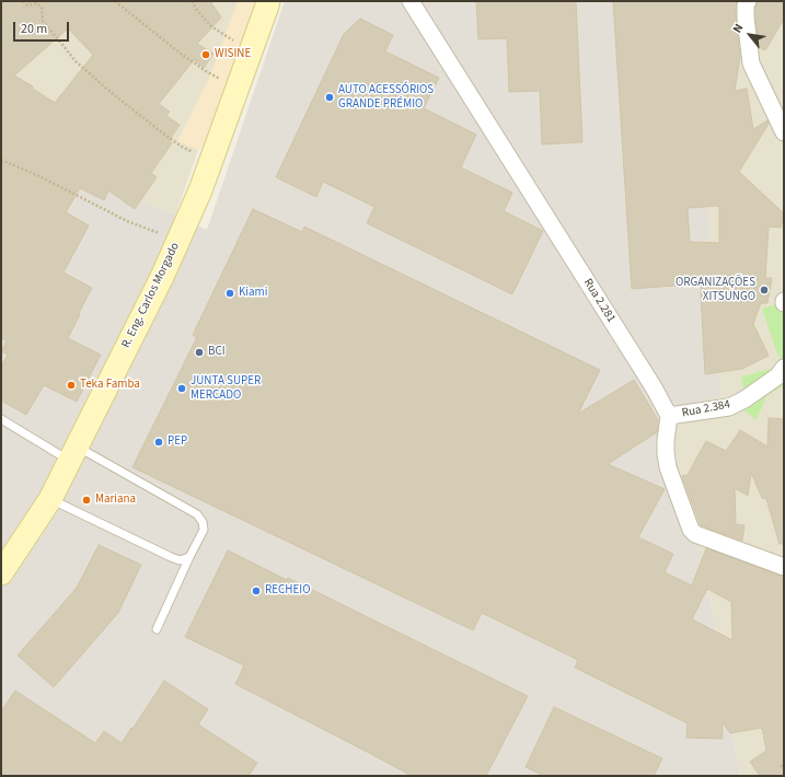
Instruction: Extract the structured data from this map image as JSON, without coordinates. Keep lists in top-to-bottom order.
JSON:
{
  "streets": {
    "street": ["R. Eng. Carlos Morgado", "Rua 2.281", "Rua 2.384"]
  },
  "crossings": [
    ["Rua 2.281", "Rua 2.384"]
  ],
  "places": [
    "WISINE",
    "AUTO ACESSÓRIOS GRANDE PRÉMIO",
    "ORGANIZAÇÕES XITSUNGO",
    "Kiami",
    "BCI",
    "Teka Famba",
    "JUNTA SUPER MERCADO",
    "PEP",
    "Mariana",
    "RECHEIO"
  ],
  "scale_bar": "20 m",
  "north": "top left"
}
